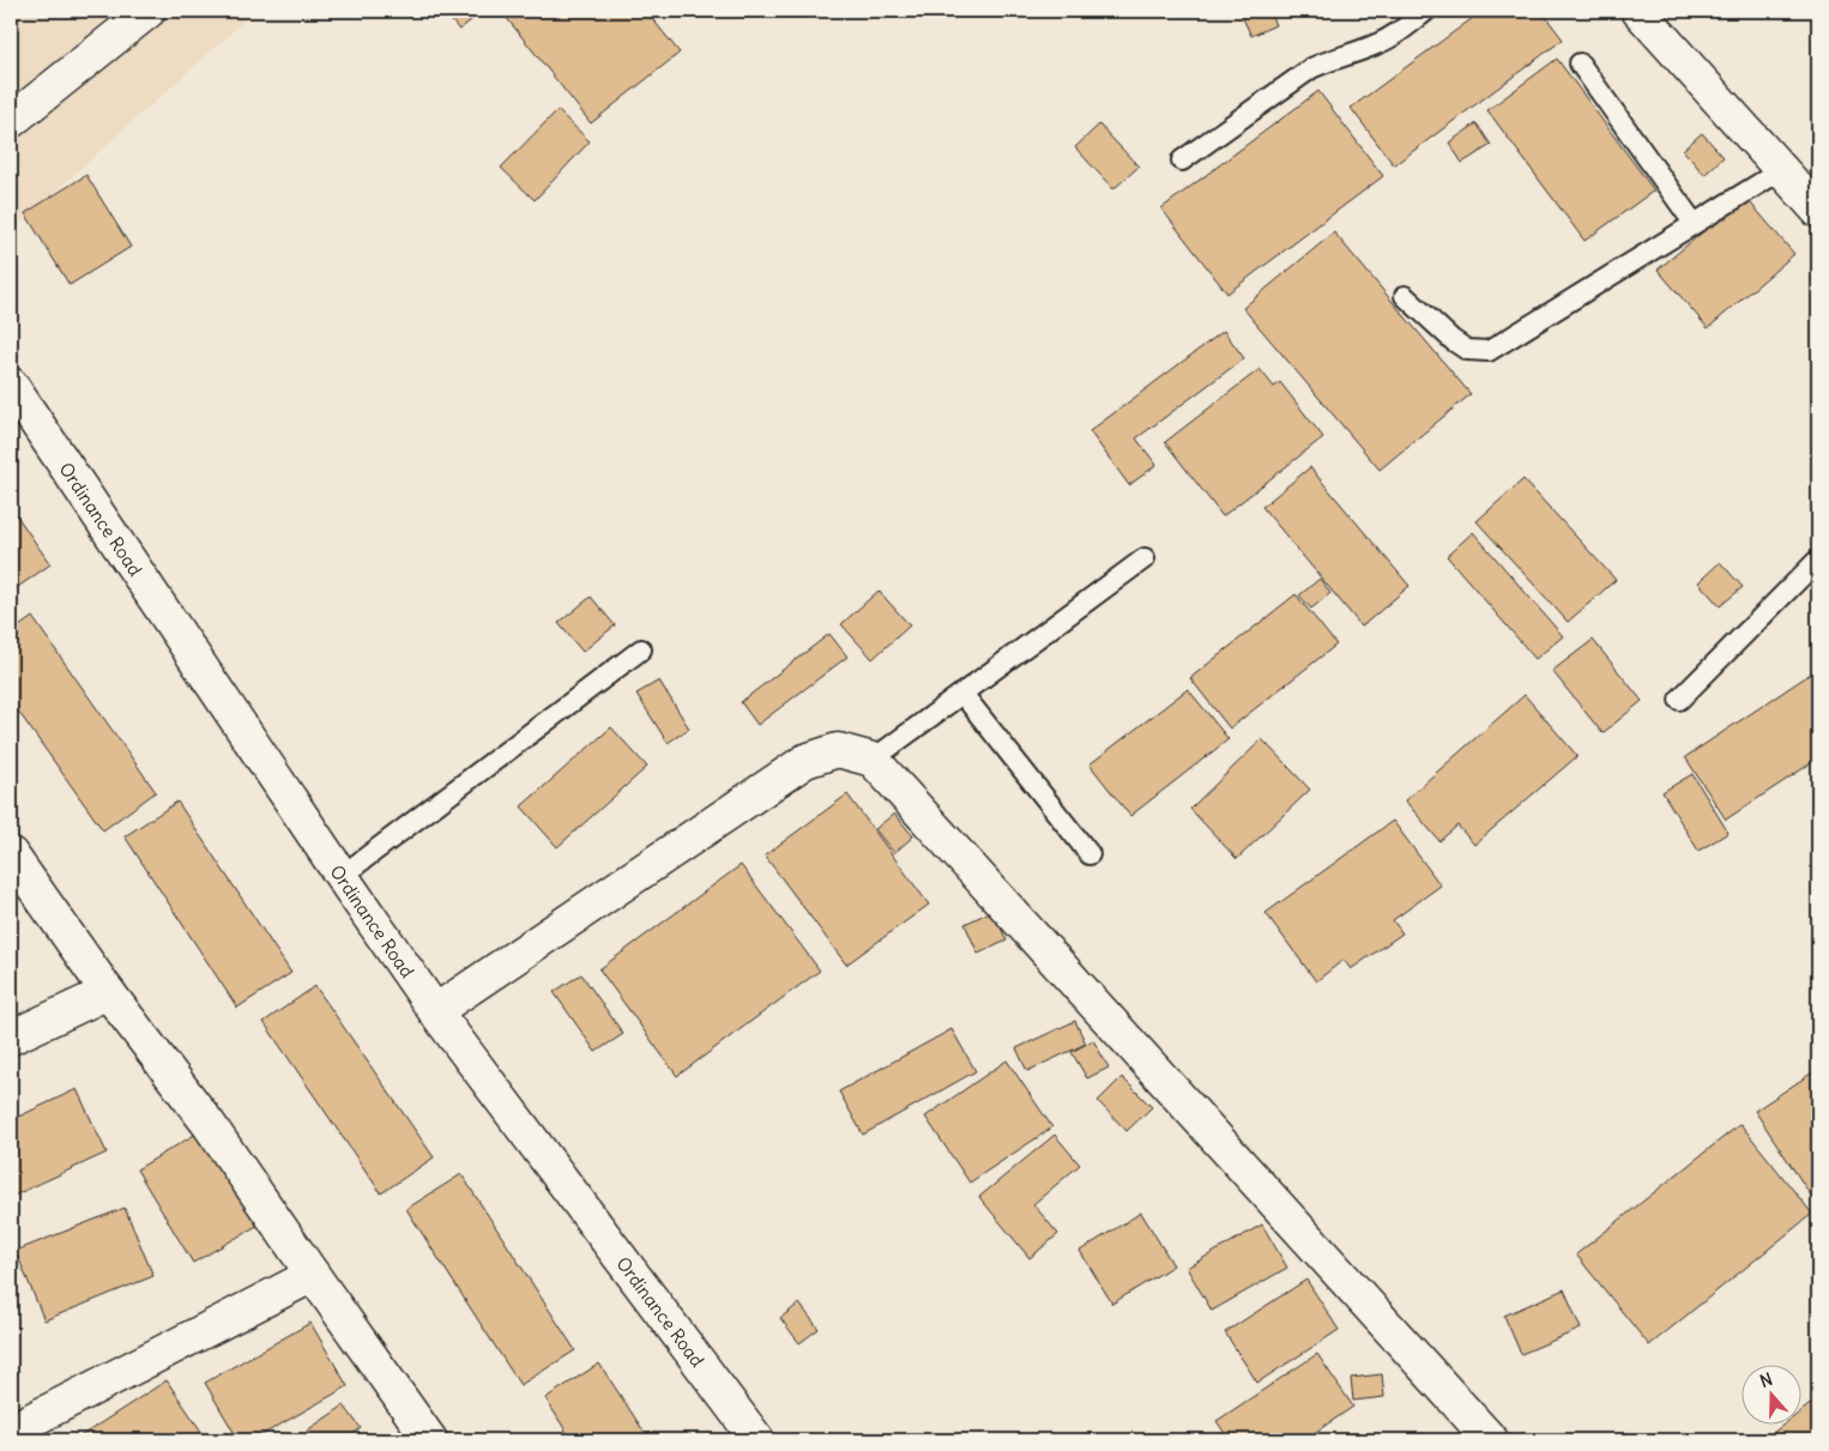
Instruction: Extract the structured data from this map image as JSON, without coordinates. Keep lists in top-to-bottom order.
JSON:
{
  "streets": {
    "street": ["Ordinance Road"]
  },
  "north": "top"
}
